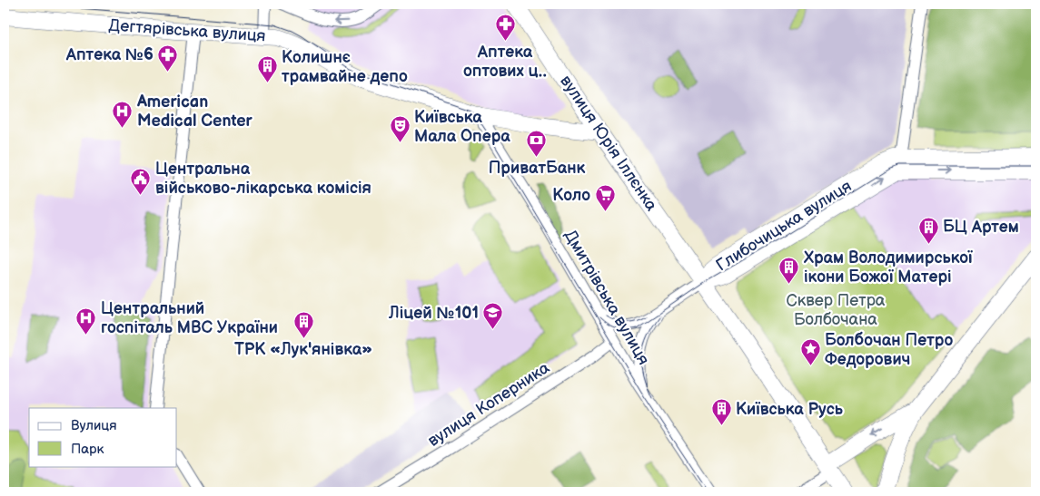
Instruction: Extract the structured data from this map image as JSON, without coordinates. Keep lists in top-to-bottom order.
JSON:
{
  "streets": {
    "main road": ["Дегтярівська вулиця", "вулиця Юрія Іллєнка", "Глибочицька вулиця"],
    "street": ["Дмитрівська вулиця", "вулиця Коперника"]
  },
  "crossings": [
    ["Дегтярівська вулиця", "вулиця Юрія Іллєнка"],
    ["Дегтярівська вулиця", "Дмитрівська вулиця"],
    ["вулиця Юрія Іллєнка", "Глибочицька вулиця"],
    ["Дмитрівська вулиця", "вулиця Коперника"]
  ],
  "parks": ["Сквер Петра Болбочана"],
  "places": {
    "pharmacy": ["Аптека оптових ц‥", "Аптека №6"],
    "building": [
      "Колишнє трамвайне депо",
      "БЦ Артем",
      "Храм Володимирської ікони Божої Матері",
      "ТРК «Лук'янівка»",
      "Київська Русь"
    ],
    "hospital": ["American Medical Center", "Центральний госпіталь МВС України"],
    "theatre": ["Київська Мала Опера"],
    "bank": ["ПриватБанк"],
    "public building": ["Центральна військово-лікарська комісія"],
    "supermarket": ["Коло"],
    "school or university": ["Ліцей №101"],
    "place": ["Болбочан Петро Федорович"]
  },
  "legend": ["Вулиця", "Парк"]
}
